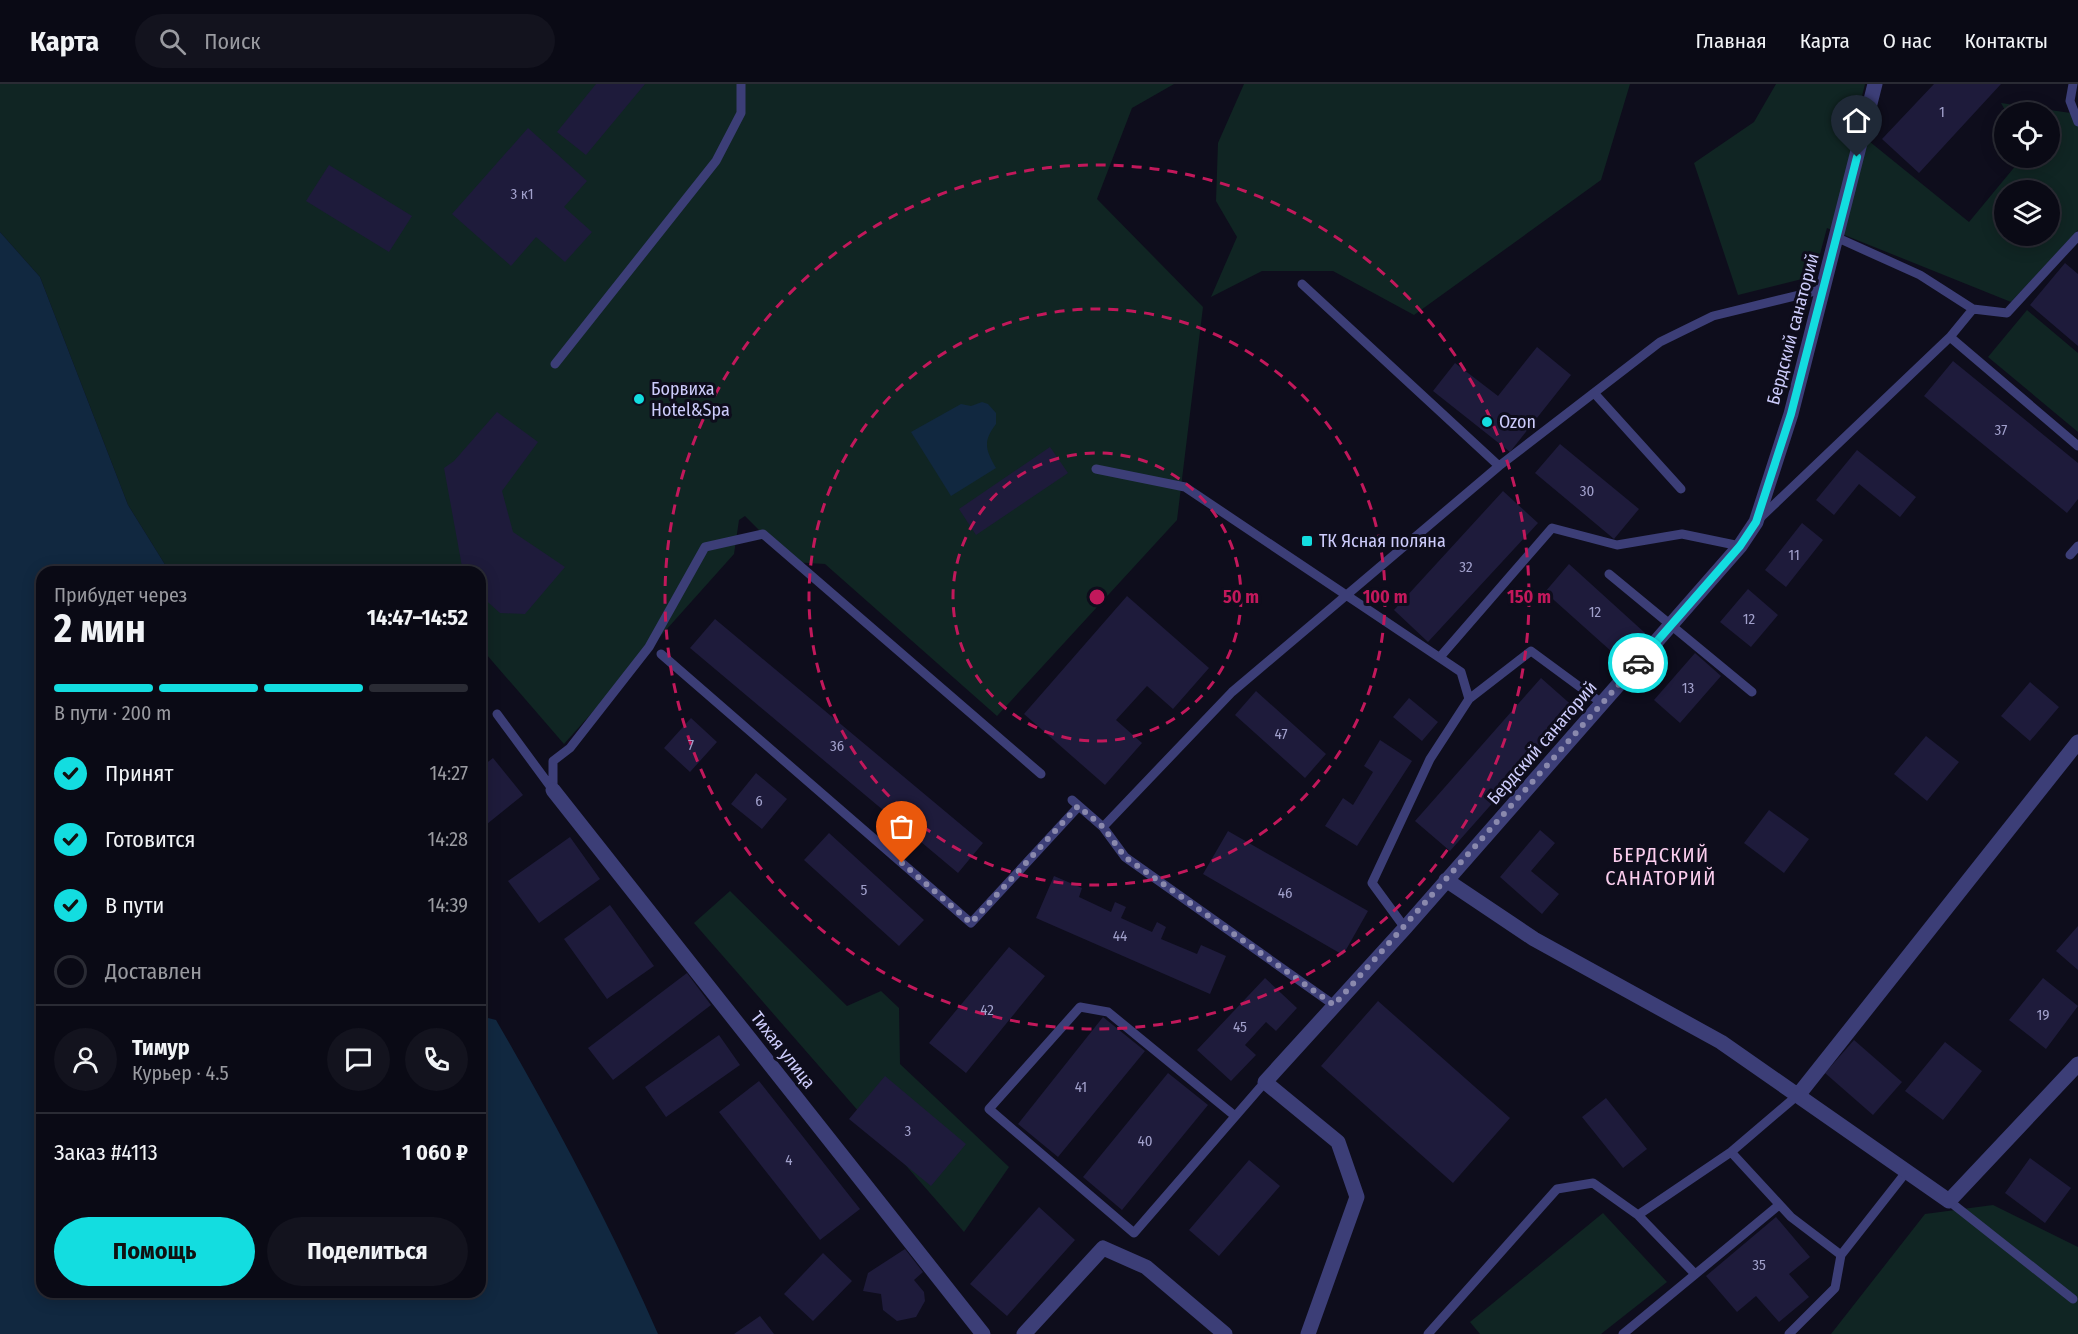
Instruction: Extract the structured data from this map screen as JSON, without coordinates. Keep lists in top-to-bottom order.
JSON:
{
  "streets": {
    "street": ["Бердский санаторий", "Тихая улица"]
  },
  "districts": ["БЕРДСКИЙ САНАТОРИЙ"],
  "places": {
    "other": ["Борвиха Hotel&Spa", "Ozon"],
    "transit": ["ТК Ясная поляна"]
  },
  "house_numbers": [
    "1",
    "3 к1",
    "37",
    "30",
    "11",
    "32",
    "12",
    "12",
    "13",
    "47",
    "7",
    "36",
    "6",
    "5",
    "46",
    "44",
    "42",
    "19",
    "45",
    "41",
    "3",
    "40",
    "4",
    "35"
  ],
  "page": {
    "header": "Карта",
    "search": "Поиск",
    "nav": [
      "Главная",
      "Карта",
      "О нас",
      "Контакты"
    ],
    "heading": ["2 мин", "Прибудет через", "14:47–14:52"],
    "panel": [
      "Тимур",
      "Курьер · 4.5",
      "Заказ #4113",
      "1 060 ₽"
    ],
    "bar": "В пути · 200 m",
    "list": [
      ["Принят", "14:27"],
      ["Готовится", "14:28"],
      ["В пути", "14:39"],
      "Доставлен"
    ],
    "buttons": ["Помощь", "Поделиться"]
  },
  "rings": ["50 m", "100 m", "150 m"]
}
